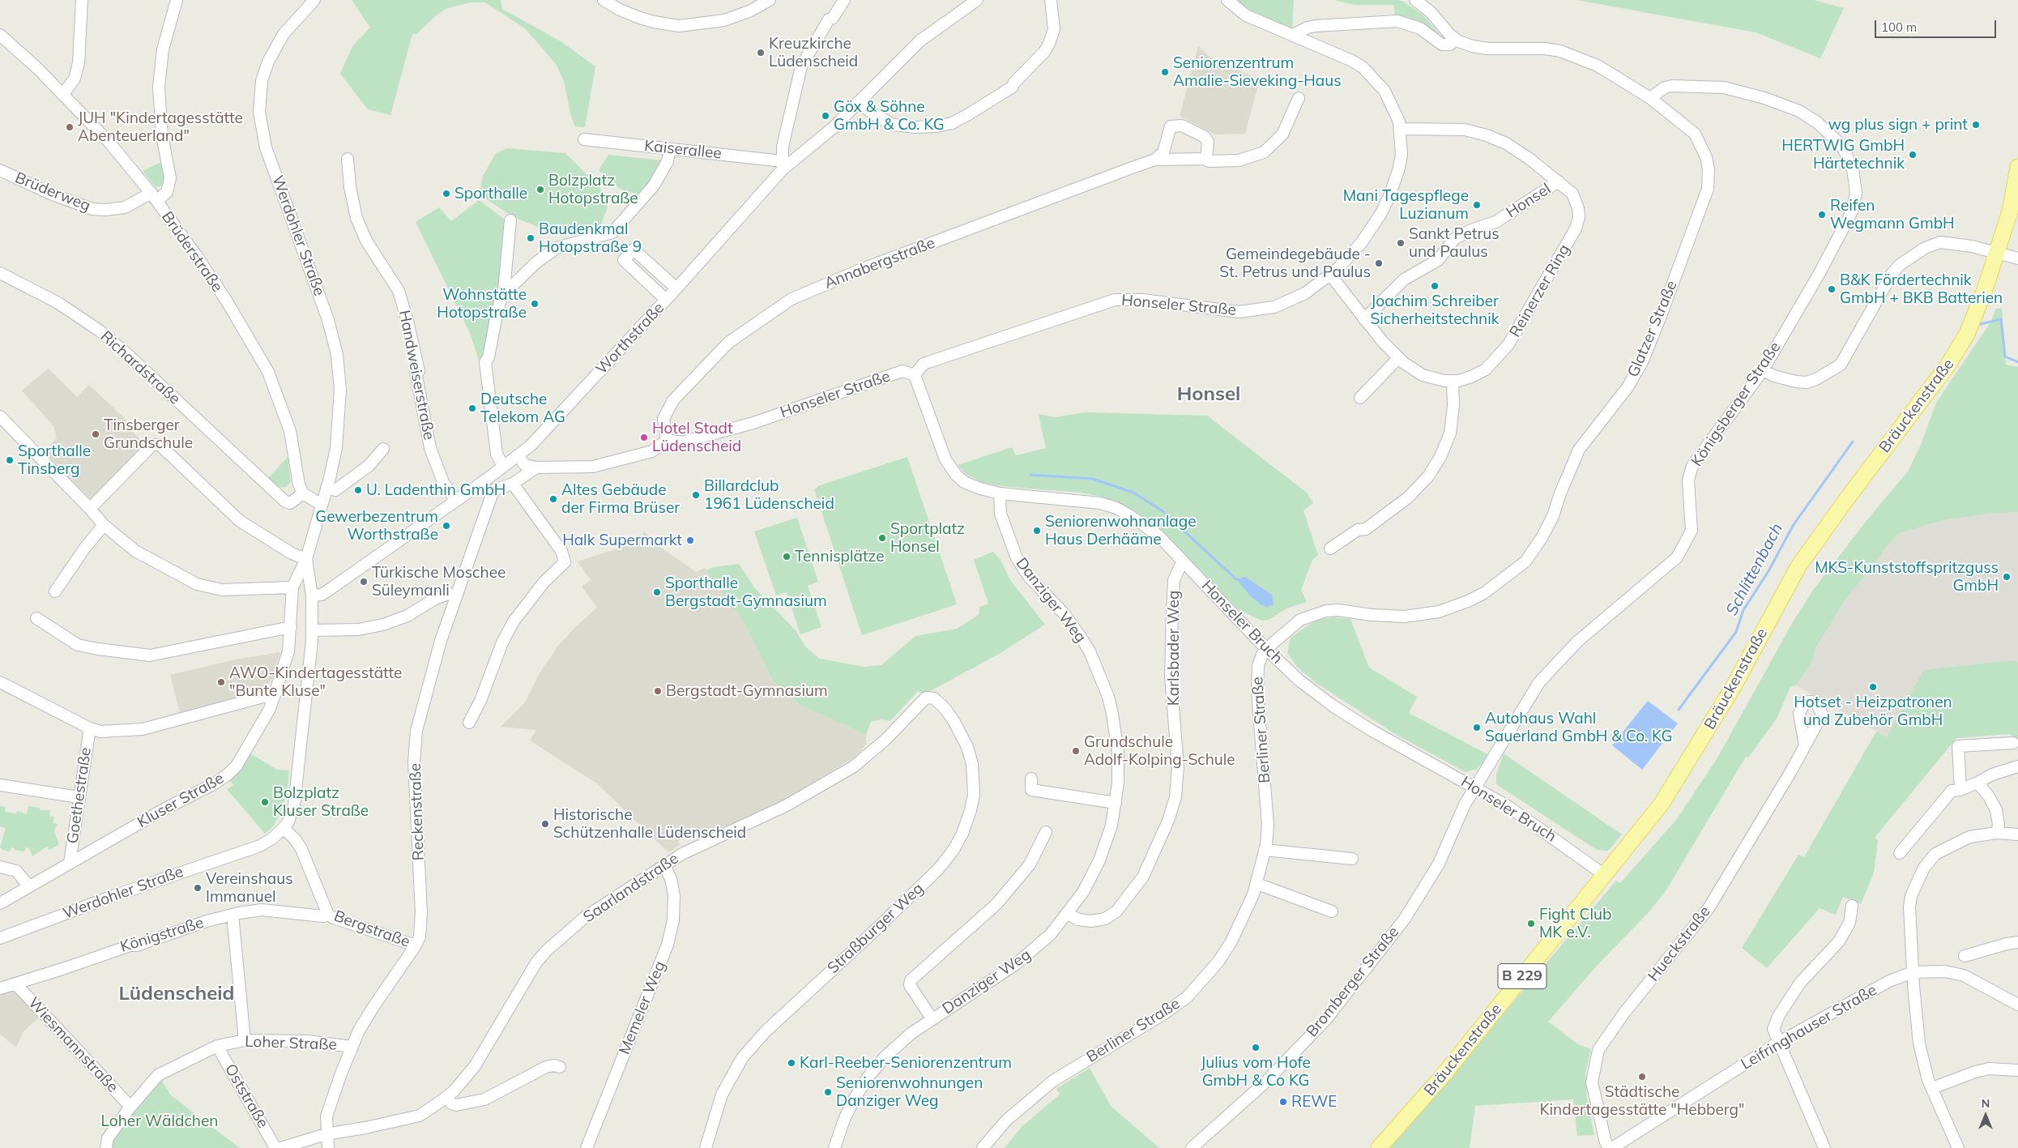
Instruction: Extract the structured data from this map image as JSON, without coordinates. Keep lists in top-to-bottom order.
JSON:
{
  "streets": {
    "main road": ["Bräuckenstraße", "B 229"],
    "street": [
      "Kaiserallee",
      "Brüderweg",
      "Honsel",
      "Werdohler Straße",
      "Brüderstraße",
      "Annabergstraße",
      "Reinerzer Ring",
      "Honseler Straße",
      "Glatzer Straße",
      "Worthstraße",
      "Richardstraße",
      "Handweiserstraße",
      "Königsberger Straße",
      "Danziger Weg",
      "Honseler Bruch",
      "Karlsbader Weg",
      "Berliner Straße",
      "Goethestraße",
      "Kluser Straße",
      "Reckenstraße",
      "Saarlandstraße",
      "Straßburger Weg",
      "Bergstraße",
      "Königstraße",
      "Hueckstraße",
      "Bromberger Straße",
      "Memeler Weg",
      "Leifringhauser Straße",
      "Loher Straße",
      "Wiesmannstraße",
      "Oststraße"
    ]
  },
  "crossings": [
    ["Kaiserallee", "Worthstraße"],
    ["Brüderweg", "Brüderstraße"],
    ["Honsel", "Reinerzer Ring"],
    ["Werdohler Straße", "Worthstraße"],
    ["Werdohler Straße", "Kluser Straße"],
    ["Werdohler Straße", "Bergstraße"],
    ["Brüderstraße", "Richardstraße"],
    ["Annabergstraße", "Honseler Straße"],
    ["Reinerzer Ring", "Honseler Straße"],
    ["Honseler Straße", "Honseler Bruch"],
    ["Glatzer Straße", "Königsberger Straße"],
    ["Glatzer Straße", "Honseler Bruch"],
    ["Glatzer Straße", "Berliner Straße"],
    ["Worthstraße", "Handweiserstraße"],
    ["Königsberger Straße", "Honseler Bruch"],
    ["Königsberger Straße", "Bromberger Straße"],
    ["Bräuckenstraße", "Honseler Bruch"],
    ["Danziger Weg", "Honseler Bruch"],
    ["Danziger Weg", "Karlsbader Weg"],
    ["Honseler Bruch", "Karlsbader Weg"],
    ["Honseler Bruch", "Berliner Straße"],
    ["Honseler Bruch", "Bromberger Straße"],
    ["Goethestraße", "Kluser Straße"],
    ["Reckenstraße", "Saarlandstraße"],
    ["Reckenstraße", "Bergstraße"],
    ["Reckenstraße", "Loher Straße"],
    ["Saarlandstraße", "Straßburger Weg"],
    ["Saarlandstraße", "Memeler Weg"],
    ["Bergstraße", "Königstraße"],
    ["Königstraße", "Wiesmannstraße"],
    ["Loher Straße", "Wiesmannstraße"],
    ["Loher Straße", "Oststraße"]
  ],
  "districts": ["Honsel", "Lüdenscheid"],
  "water": ["Schlittenbach"],
  "parks": ["Loher Wäldchen"],
  "places": [
    "Kreuzkirche Lüdenscheid",
    "Seniorenzentrum Amalie-Sieveking-Haus",
    "Göx & Söhne GmbH & Co. KG",
    "wg plus sign + print",
    "JUH \"Kindertagesstätte Abenteuerland\"",
    "HERTWIG GmbH Härtetechnik",
    "Bolzplatz Hotopstraße",
    "Sporthalle",
    "Mani Tagespflege Luzianum",
    "Reifen Wegmann GmbH",
    "Baudenkmal Hotopstraße 9",
    "Sankt Petrus und Paulus",
    "Gemeindegebäude - St. Petrus und Paulus",
    "Joachim Schreiber Sicherheitstechnik",
    "B&K Fördertechnik GmbH + BKB Batterien",
    "Wohnstätte Hotopstraße",
    "Deutsche Telekom AG",
    "Tinsberger Grundschule",
    "Hotel Stadt Lüdenscheid",
    "Sporthalle Tinsberg",
    "U. Ladenthin GmbH",
    "Billardclub 1961 Lüdenscheid",
    "Altes Gebäude der Firma Brüser",
    "Gewerbezentrum Worthstraße",
    "Seniorenwohnanlage Haus Derhääme",
    "Sportplatz Honsel",
    "Halk Supermarkt",
    "Tennisplätze",
    "MKS-Kunststoffspritzguss GmbH",
    "Türkische Moschee Süleymanli",
    "Sporthalle Bergstadt-Gymnasium",
    "AWO-Kindertagesstätte \"Bunte Kluse\"",
    "Hotset - Heizpatronen und Zubehör GmbH",
    "Bergstadt-Gymnasium",
    "Autohaus Wahl Sauerland GmbH & Co. KG",
    "Grundschule Adolf-Kolping-Schule",
    "Bolzplatz Kluser Straße",
    "Historische Schützenhalle Lüdenscheid",
    "Vereinshaus Immanuel",
    "Fight Club MK e.V.",
    "Julius vom Hofe GmbH & Co KG",
    "Karl-Reeber-Seniorenzentrum",
    "Städtische Kindertagesstätte \"Hebberg\"",
    "Seniorenwohnungen Danziger Weg",
    "REWE"
  ],
  "scale_bar": "100 m",
  "north": "top"
}
